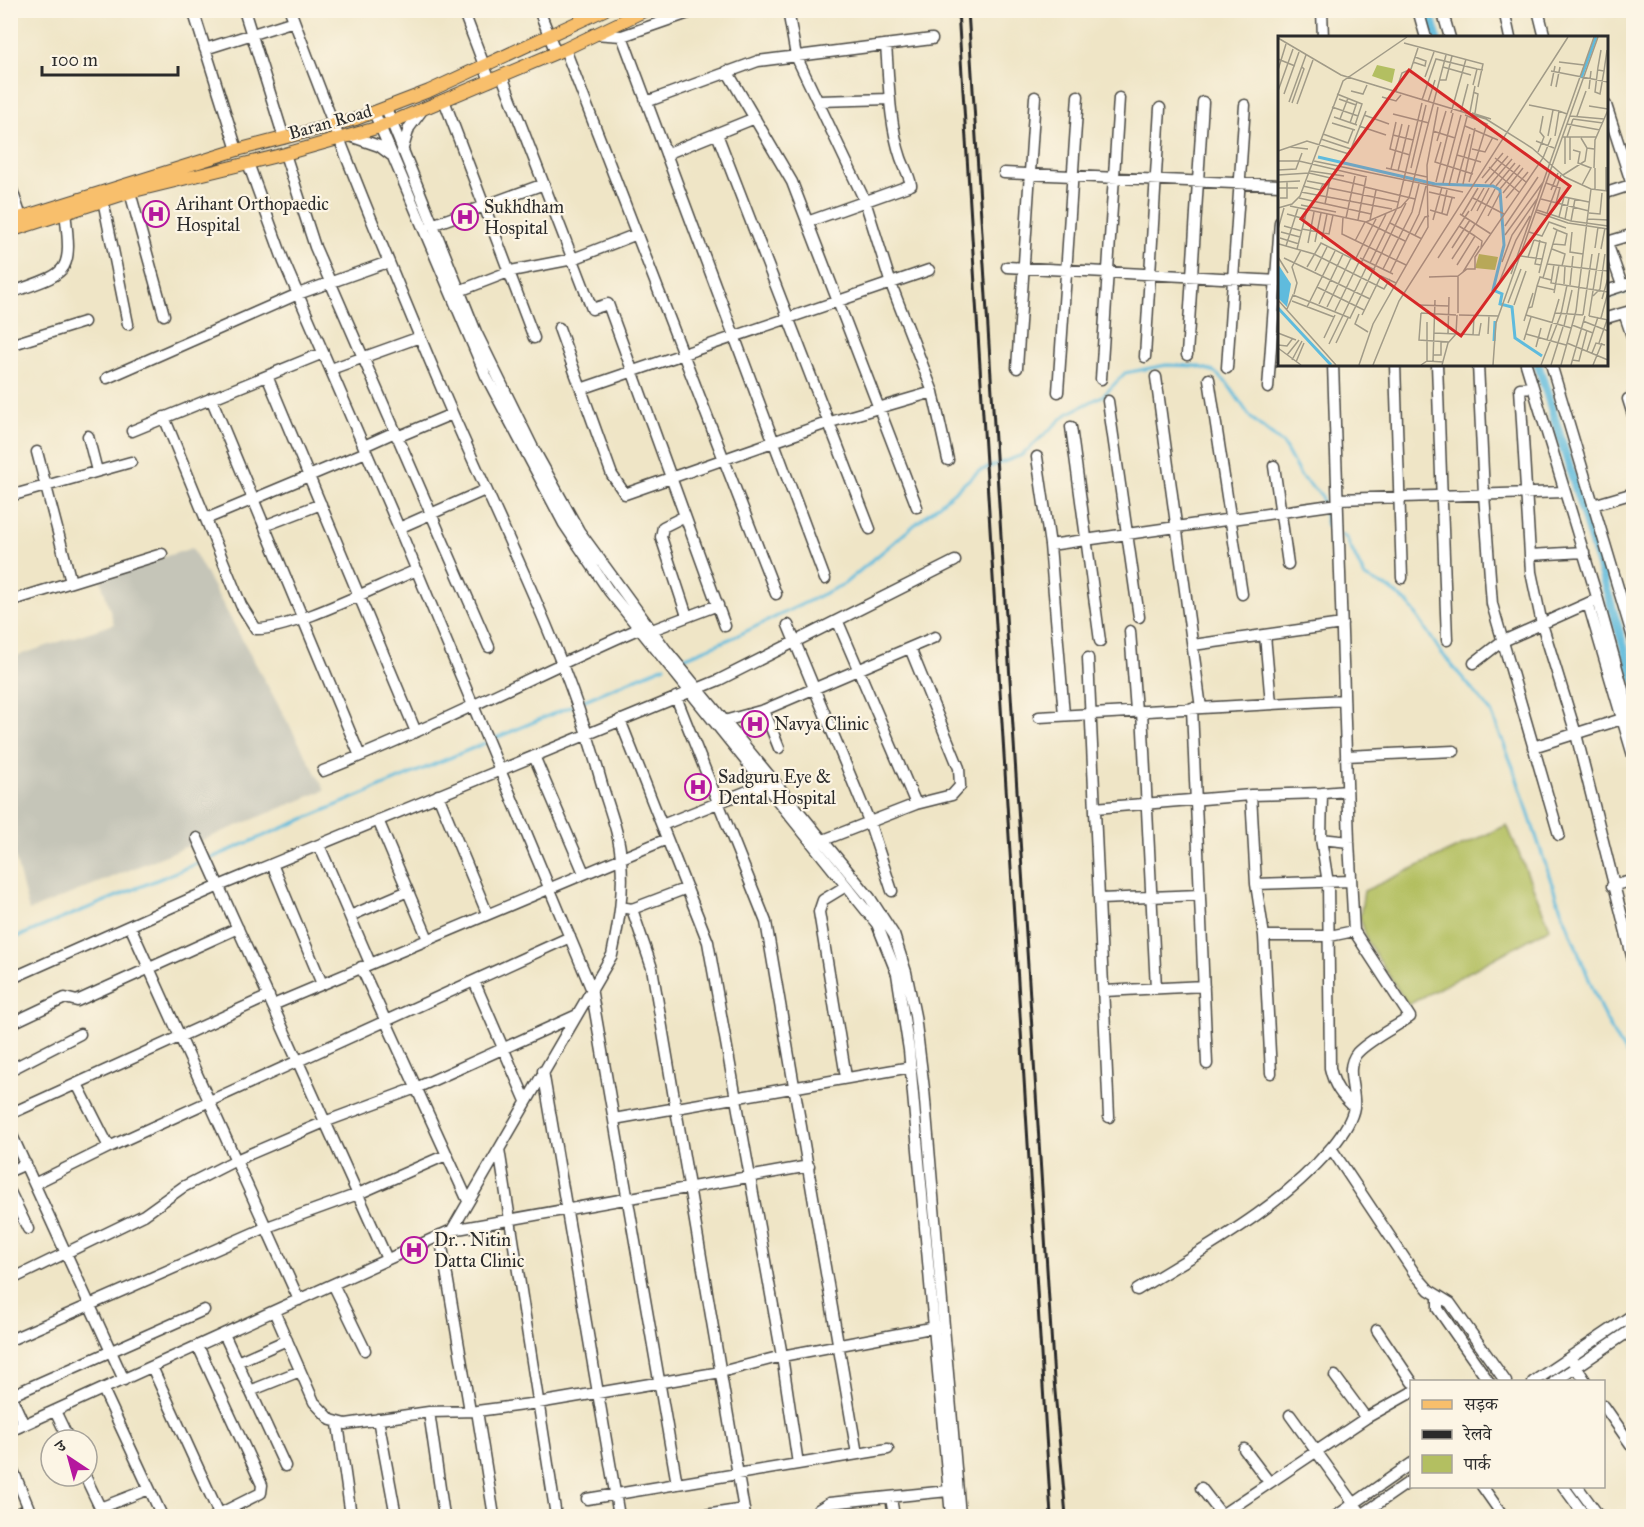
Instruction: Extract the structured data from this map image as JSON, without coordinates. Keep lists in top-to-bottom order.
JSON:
{
  "streets": {
    "main road": ["Baran Road"]
  },
  "places": {
    "hospital": [
      "Arihant Orthopaedic Hospital",
      "Sukhdham Hospital",
      "Navya Clinic",
      "Sadguru Eye & Dental Hospital",
      "Dr. . Nitin Datta Clinic"
    ]
  },
  "legend": ["सड़क", "रेलवे", "पार्क"],
  "scale_bar": "100 m",
  "north": "top left"
}
